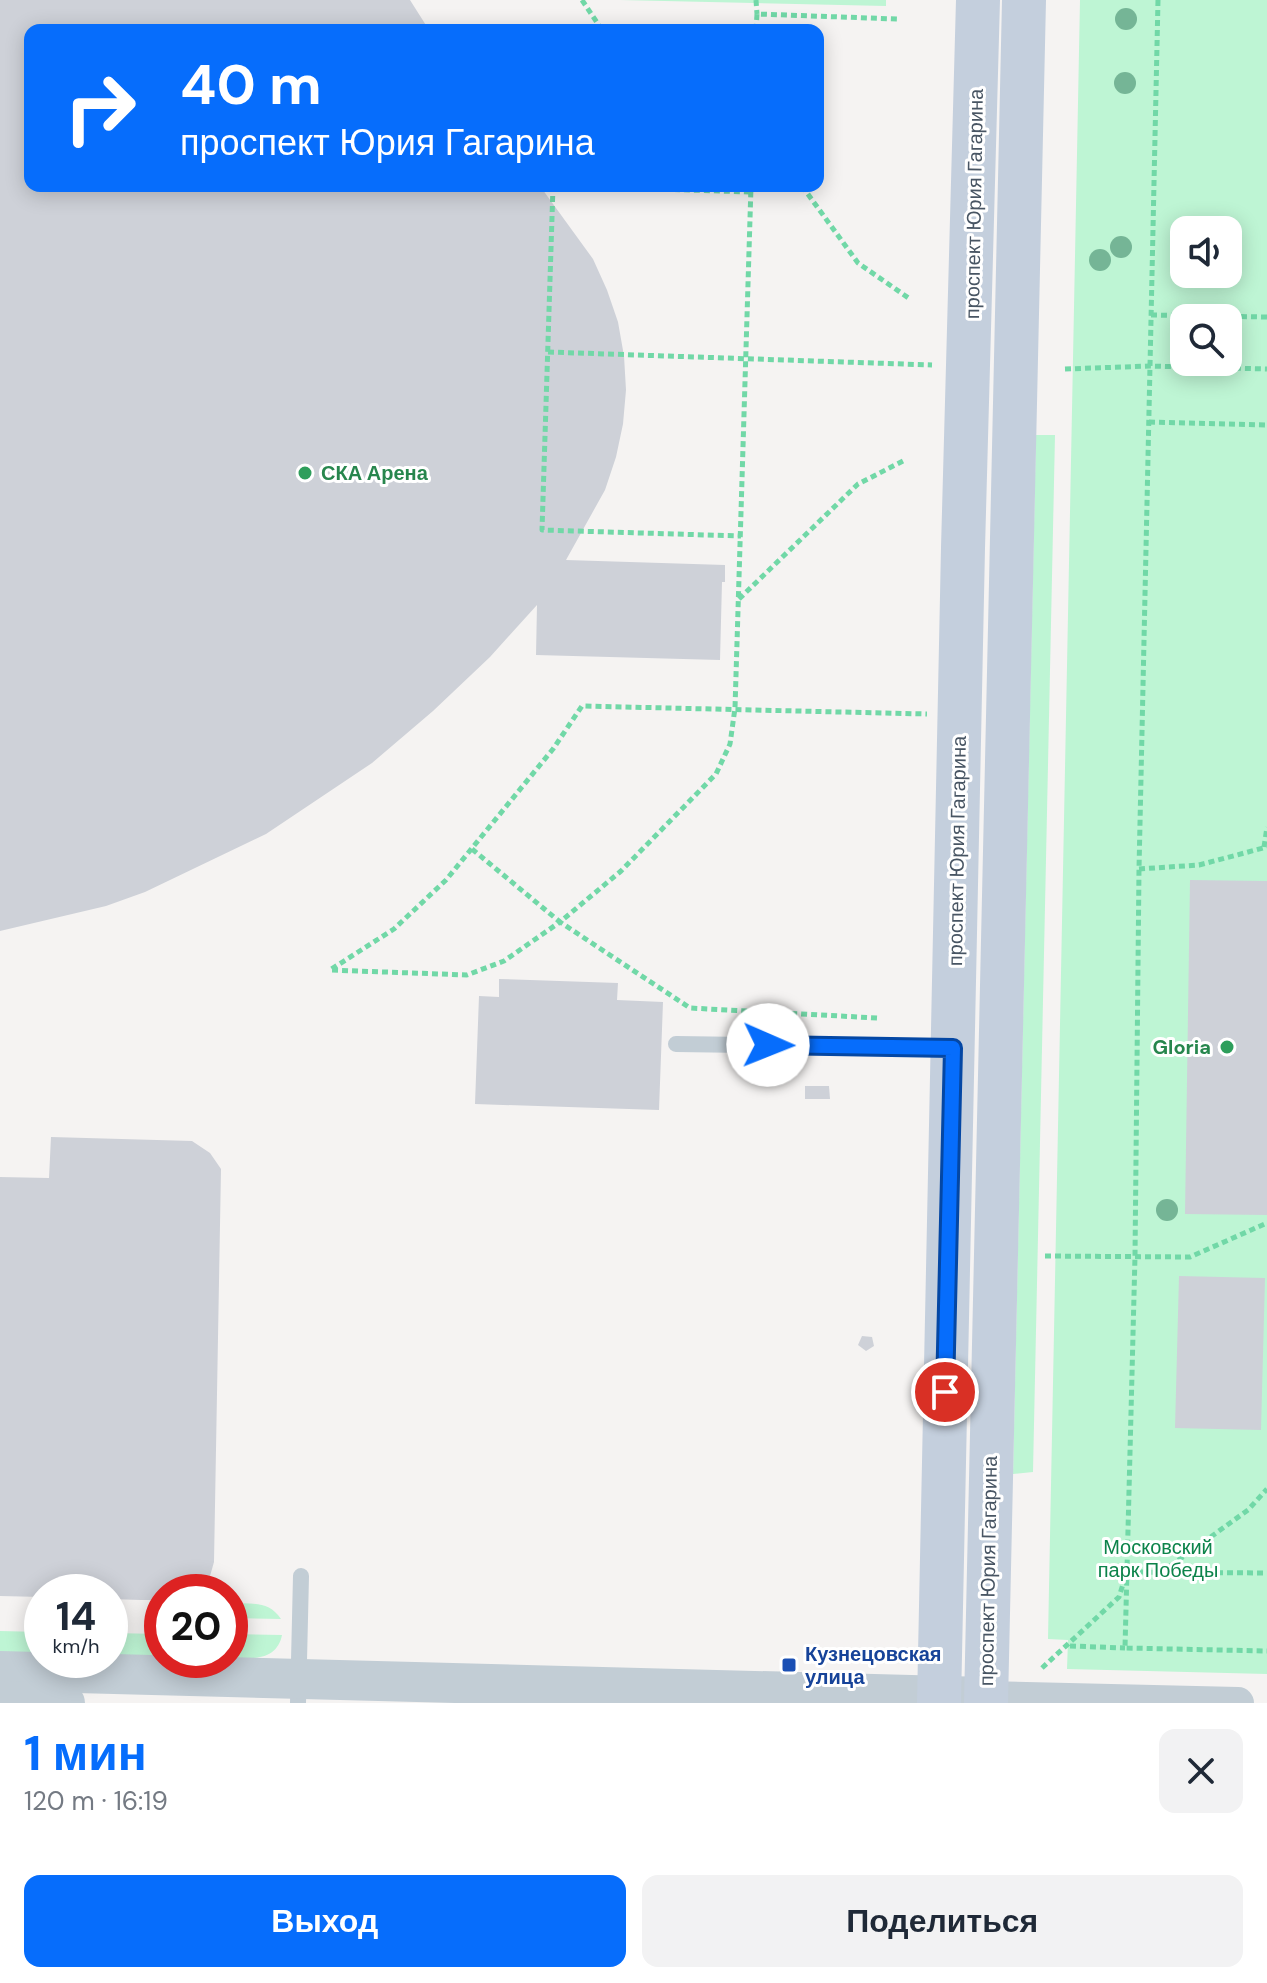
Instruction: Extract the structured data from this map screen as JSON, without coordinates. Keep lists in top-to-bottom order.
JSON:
{
  "streets": {
    "main road": ["проспект Юрия Гагарина"]
  },
  "parks": ["Московский парк Победы"],
  "places": {
    "other": ["СКА Арена", "Gloria"],
    "transit": ["Кузнецовская улица"]
  },
  "page": {
    "turn": ["40 m", "проспект Юрия Гагарина"],
    "speed": "14 km/h",
    "limit": "20",
    "heading": ["1 мин", "120 m · 16:19"],
    "buttons": ["Выход", "Поделиться"]
  }
}
